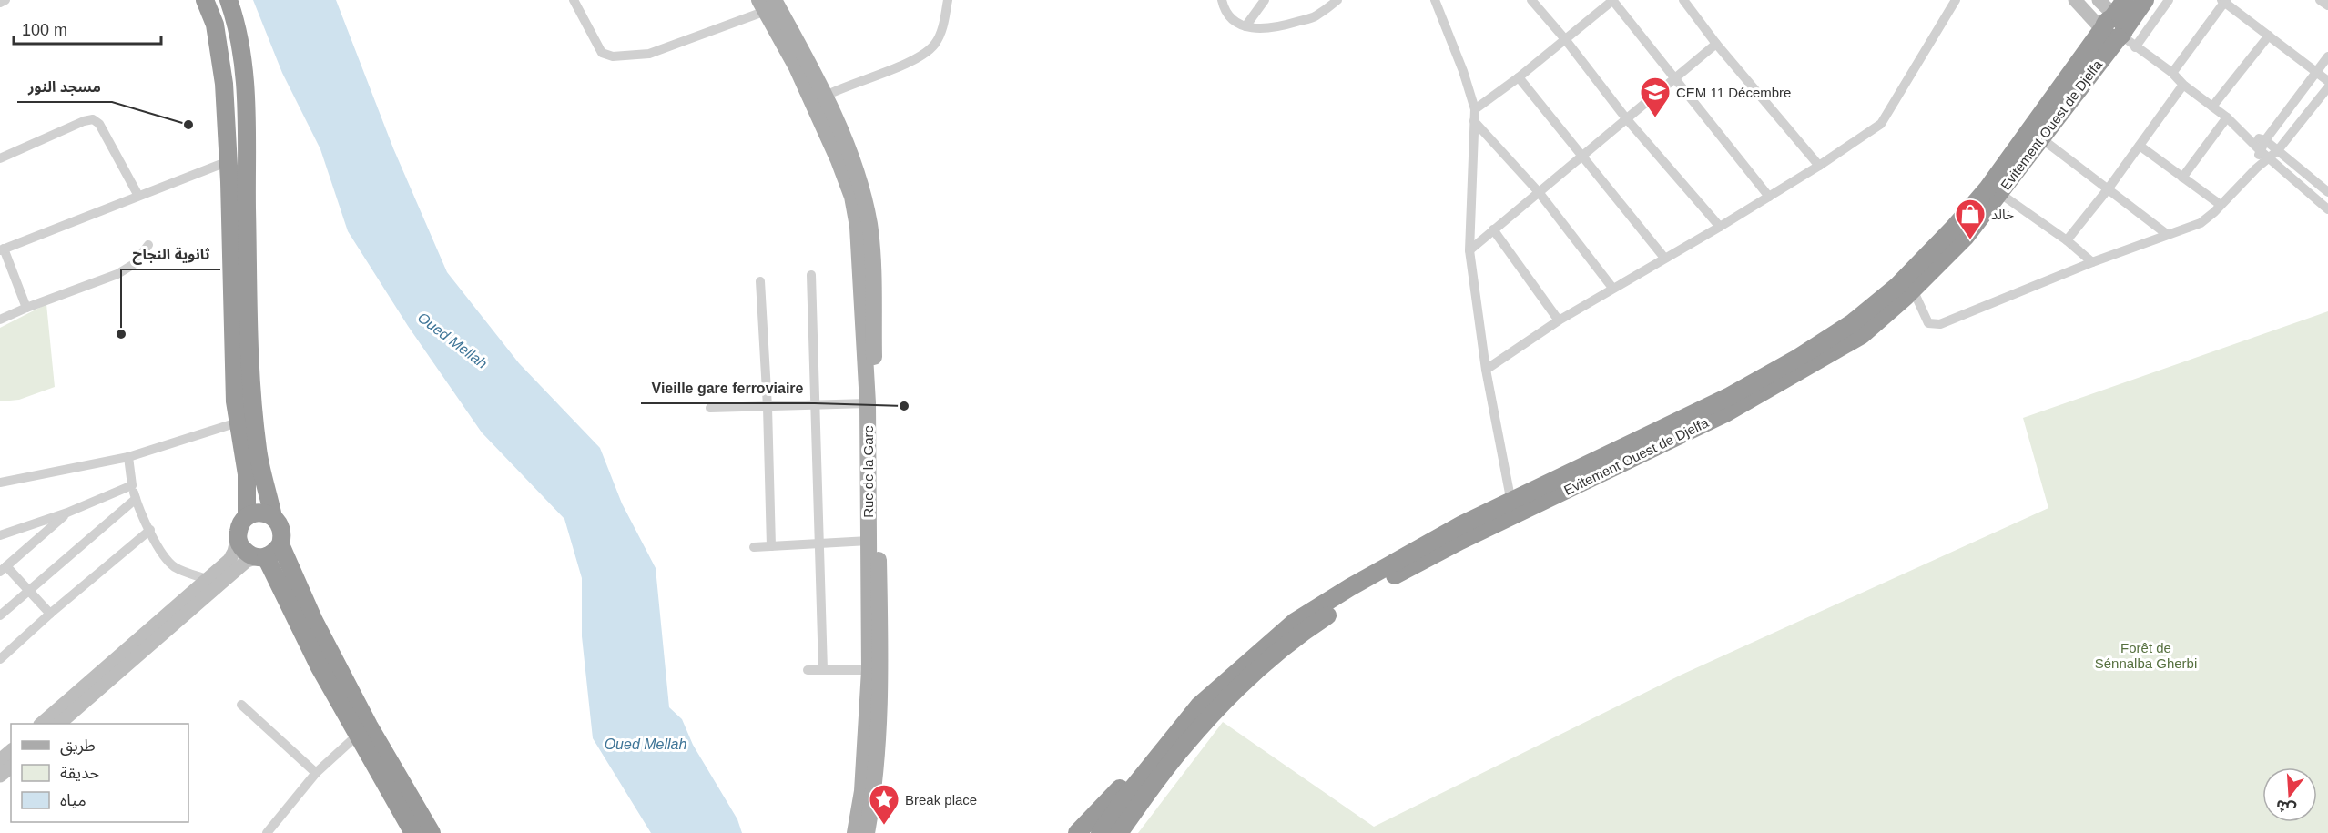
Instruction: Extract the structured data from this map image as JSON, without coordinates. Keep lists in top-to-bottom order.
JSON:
{
  "streets": {
    "highway": ["Evitement Ouest de Djelfa"],
    "main road": ["Rue de la Gare"]
  },
  "water": ["Oued Mellah"],
  "parks": ["Forêt de Sénnalba Gherbi"],
  "places": {
    "school or university": ["CEM 11 Décembre"],
    "other": ["مسجد النور", "ثانوية النجاح", "Vieille gare ferroviaire"],
    "shop": ["خالد"],
    "place": ["Break place"]
  },
  "legend": ["طريق", "حديقة", "مياه"],
  "scale_bar": "100 m",
  "north": "bottom"
}
